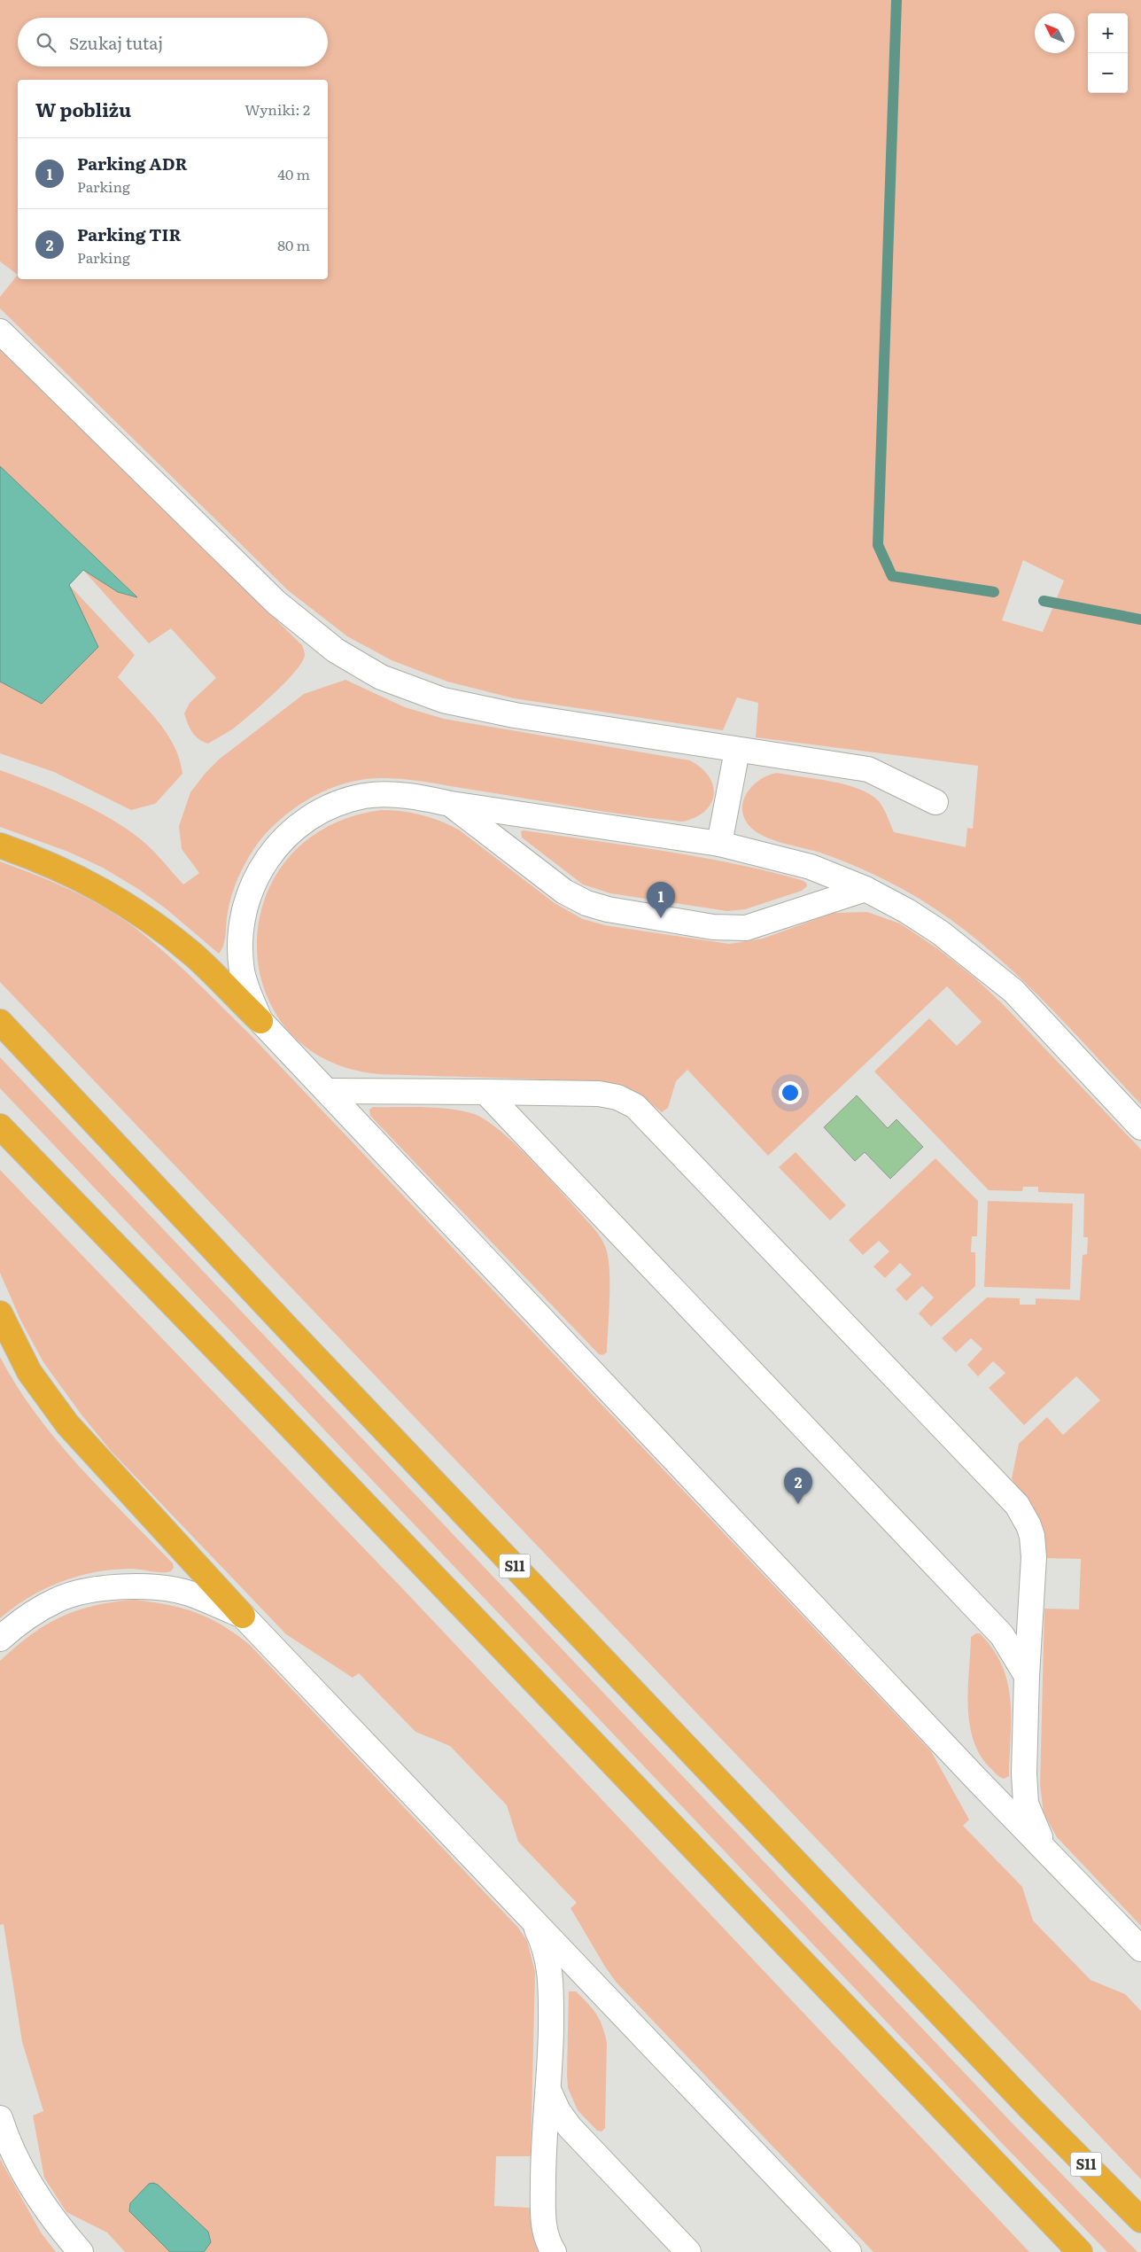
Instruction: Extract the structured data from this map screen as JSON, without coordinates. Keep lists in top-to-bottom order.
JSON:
{
  "streets": {
    "highway": ["S11"]
  },
  "north": "top left",
  "page": {
    "map_buttons": ["+", "−"],
    "search": "Szukaj tutaj",
    "heading": ["W pobliżu", "Wyniki: 2"],
    "list": [
      {
        "mark": "1",
        "name": "Parking ADR",
        "note": "Parking",
        "value": "40 m"
      },
      {
        "mark": "2",
        "name": "Parking TIR",
        "note": "Parking",
        "value": "80 m"
      }
    ],
    "pins": ["1", "2"]
  }
}
